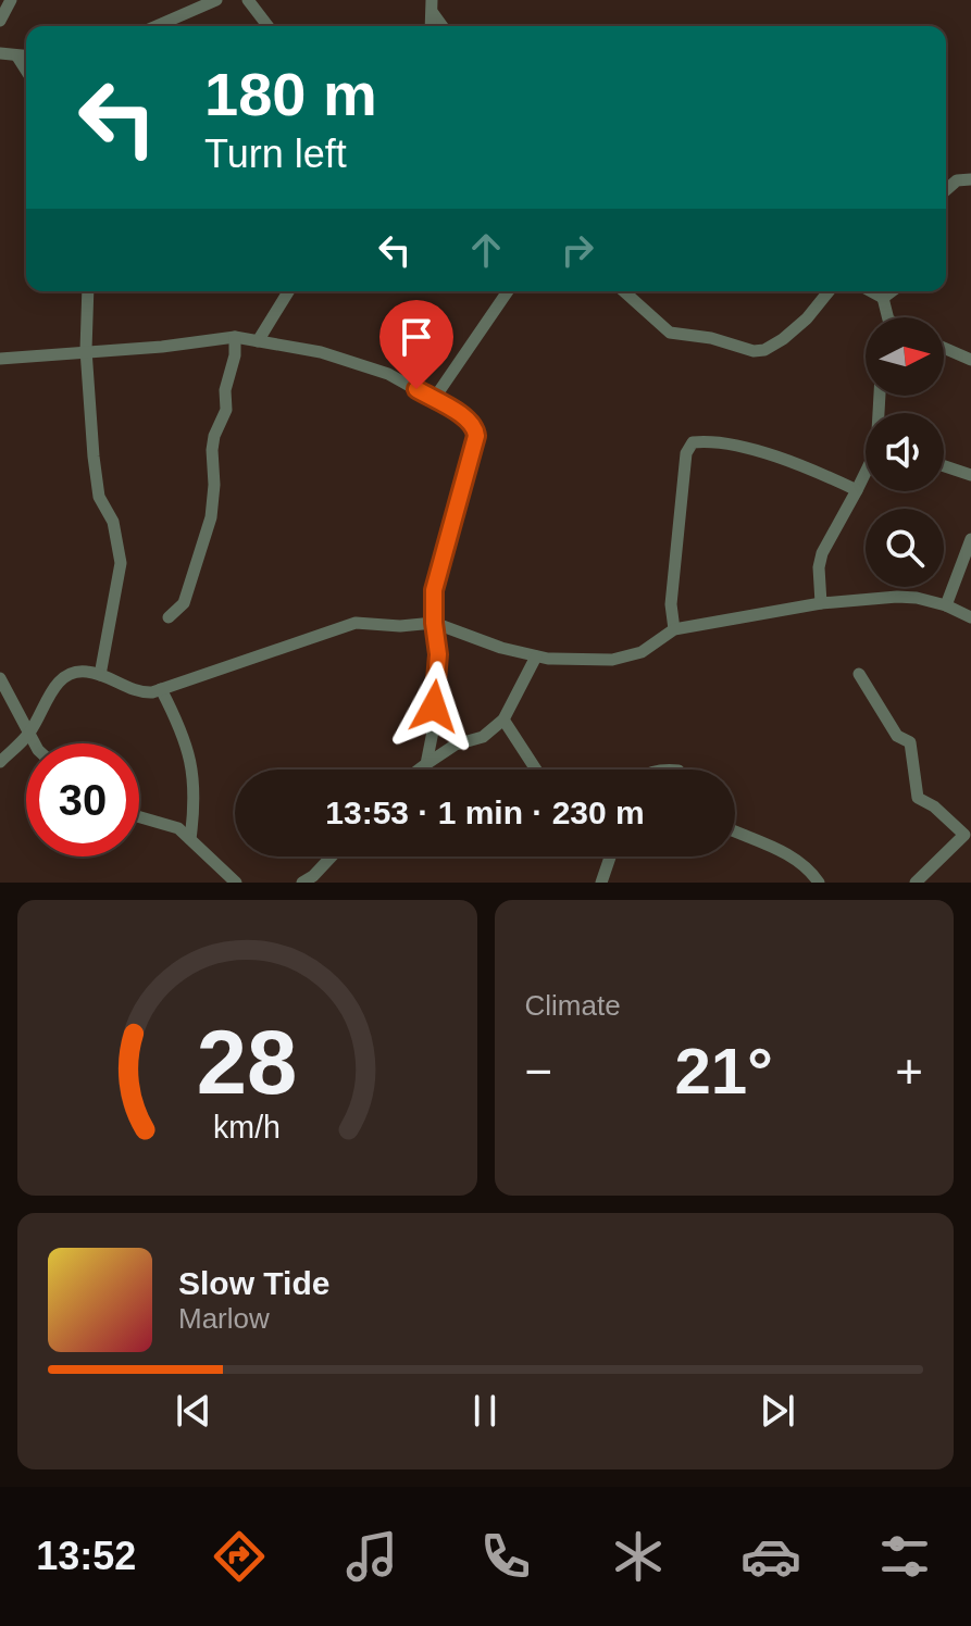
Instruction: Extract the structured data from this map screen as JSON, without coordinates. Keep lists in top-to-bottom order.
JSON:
{
  "north": "right",
  "page": {
    "turn": ["180 m", "Turn left"],
    "limit": "30",
    "trip": "13:53 · 1 min · 230 m",
    "tile": "Climate",
    "heat": ["−", "21°", "+"],
    "song": ["Slow Tide", "Marlow"],
    "tabs": "13:52",
    "gauge": ["28", "km/h"]
  }
}
